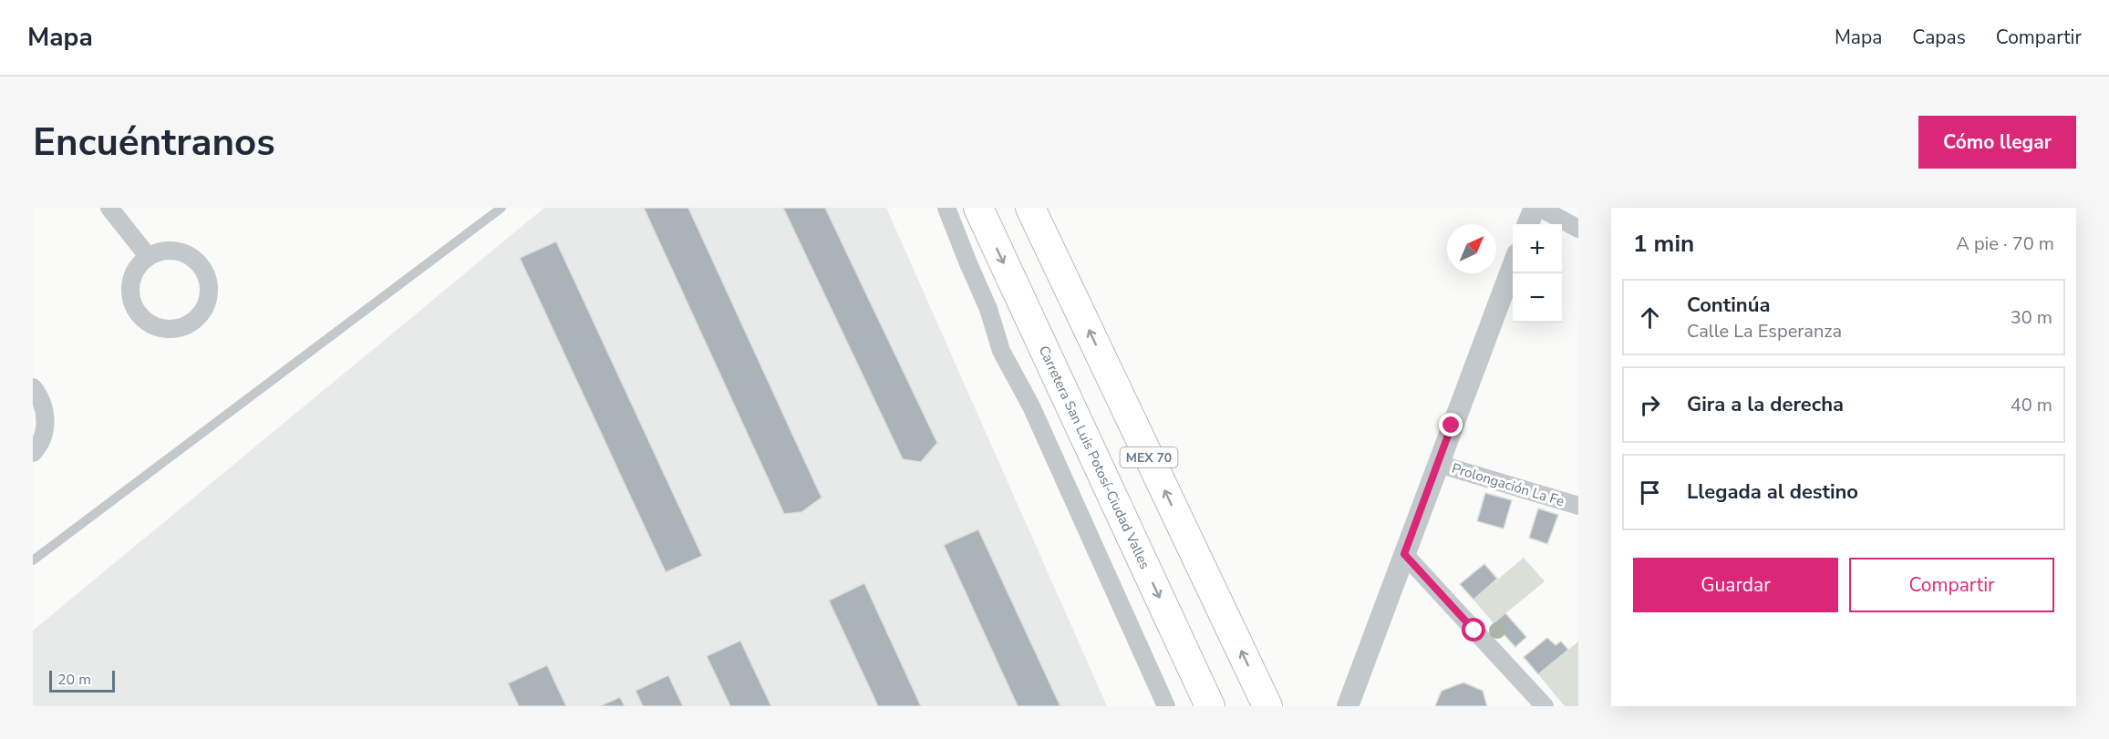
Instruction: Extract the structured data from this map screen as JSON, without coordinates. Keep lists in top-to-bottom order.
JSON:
{
  "streets": {
    "main road": ["Carretera San Luis Potosí-Ciudad Valles", "MEX 70"],
    "street": ["Prolongación La Fe"]
  },
  "scale_bar": "20 m",
  "north": "top right",
  "page": {
    "header": "Mapa",
    "nav": ["Mapa", "Capas", "Compartir"],
    "buttons": [
      "Cómo llegar",
      ["Guardar", "Compartir"]
    ],
    "title": "Encuéntranos",
    "heading": ["1 min", "A pie · 70 m"],
    "map_buttons": ["+", "−"],
    "list": [
      ["Continúa", "Calle La Esperanza", "30 m"],
      ["Gira a la derecha", "40 m"],
      "Llegada al destino"
    ],
    "scale": "20 m"
  }
}
